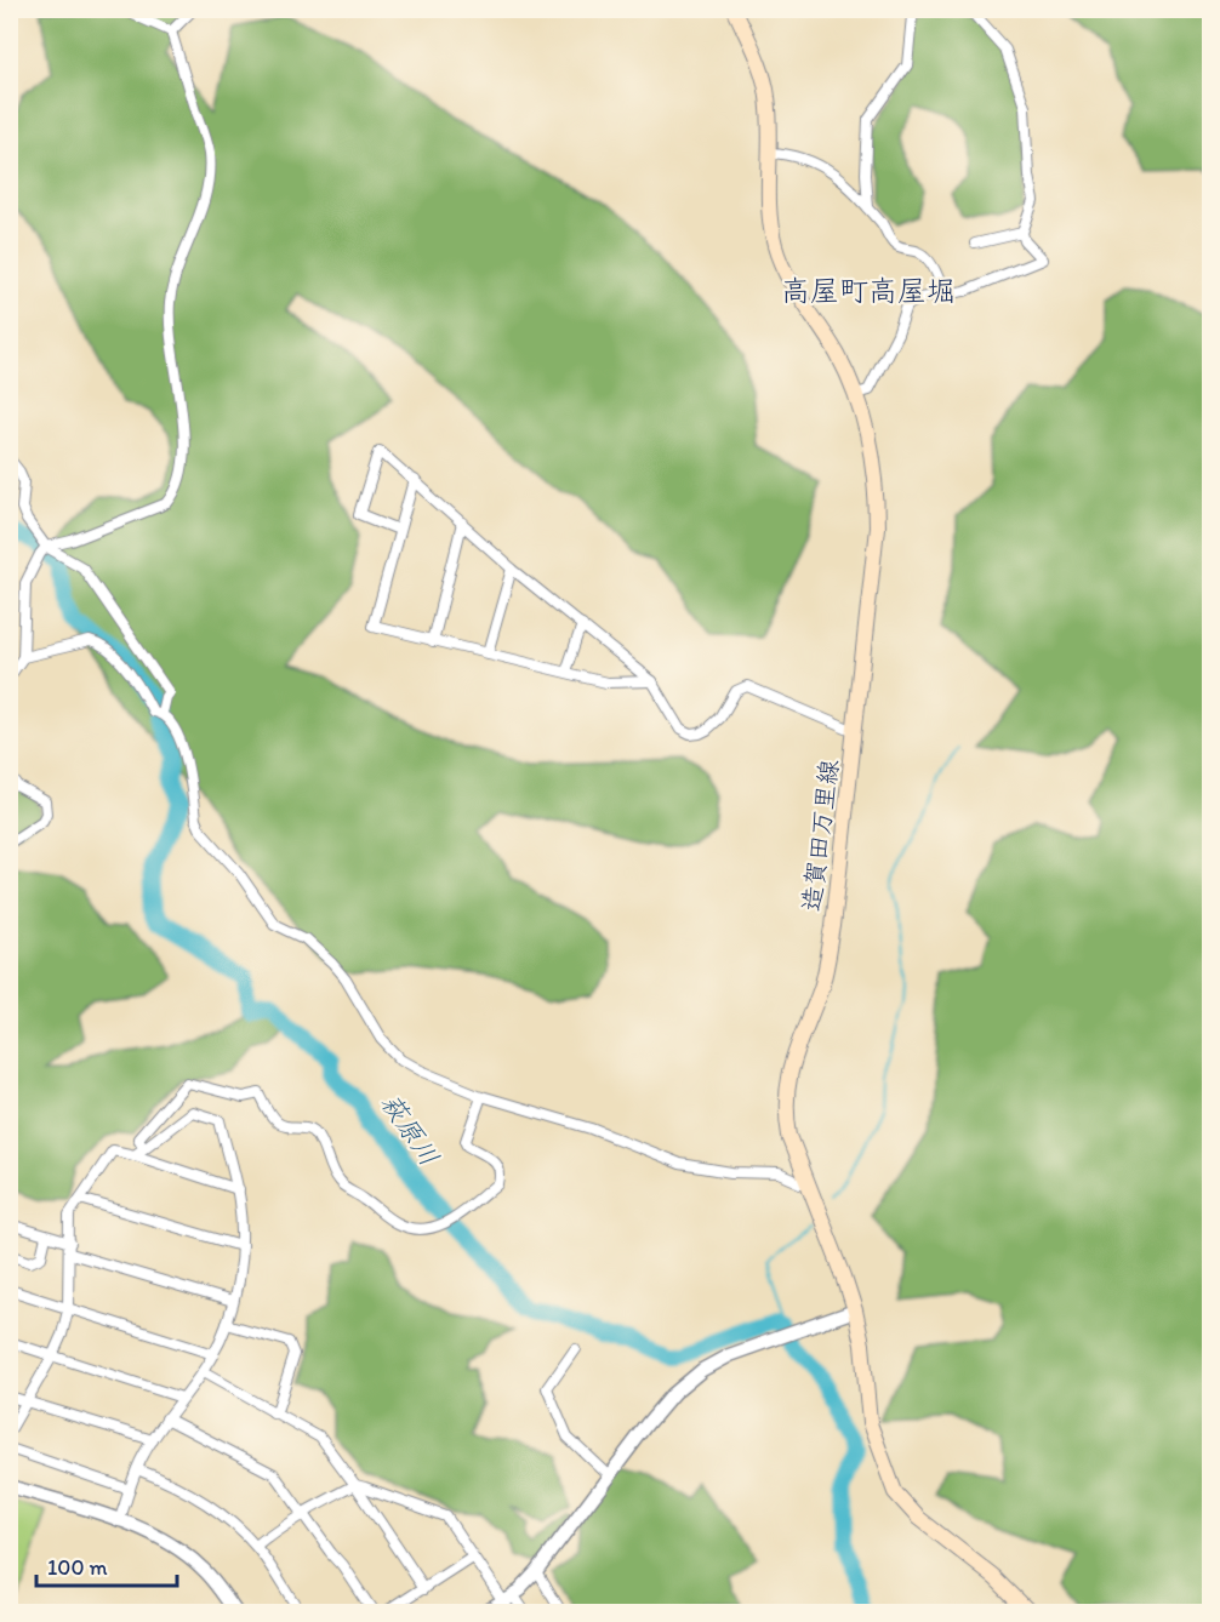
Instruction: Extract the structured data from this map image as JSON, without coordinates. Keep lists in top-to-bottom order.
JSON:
{
  "streets": {
    "main road": ["造賀田万里線"]
  },
  "districts": ["高屋町高屋堀"],
  "water": ["萩原川"],
  "scale_bar": "100 m"
}
